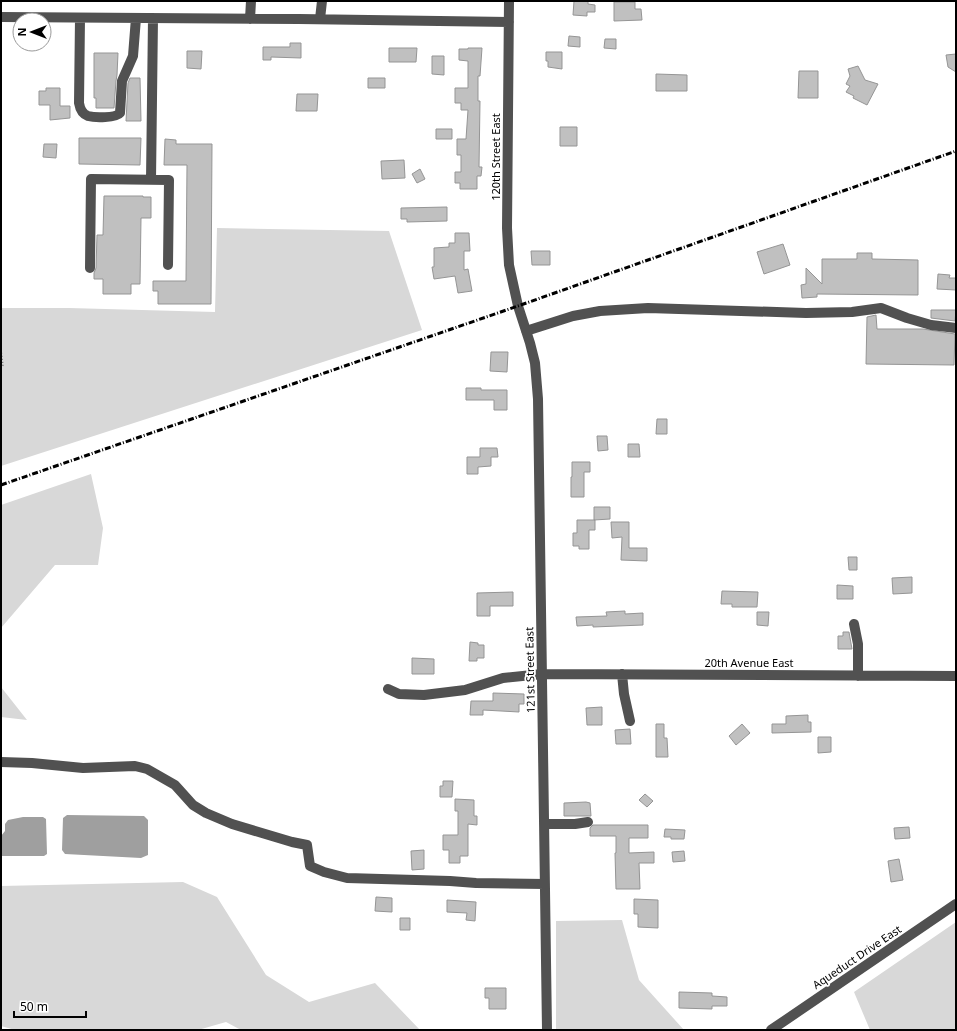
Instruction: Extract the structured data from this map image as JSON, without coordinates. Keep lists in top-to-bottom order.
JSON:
{
  "streets": {
    "street": [
      "120th Street East",
      "20th Avenue East",
      "121st Street East",
      "Aqueduct Drive East"
    ]
  },
  "crossings": [
    ["120th Street East", "121st Street East"],
    ["20th Avenue East", "121st Street East"]
  ],
  "scale_bar": "50 m",
  "north": "left"
}
